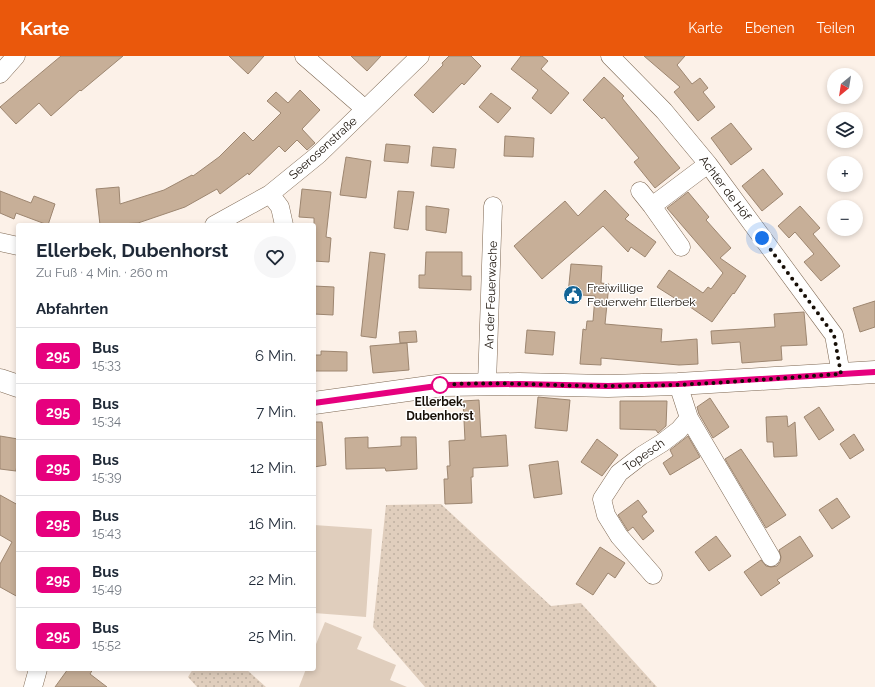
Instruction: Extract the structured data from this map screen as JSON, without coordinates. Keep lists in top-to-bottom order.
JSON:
{
  "streets": {
    "street": [
      "Seerosenstraße",
      "Achter de Höf",
      "An der Feuerwache",
      "Topesch"
    ]
  },
  "places": {
    "public building": ["Freiwillige Feuerwehr Ellerbek"],
    "other": ["Ellerbek, Dubenhorst"]
  },
  "lines": ["bus line 295"],
  "north": "bottom left",
  "page": {
    "header": "Karte",
    "nav": ["Karte", "Ebenen", "Teilen"],
    "map_buttons": ["+", "−"],
    "heading": [
      ["Ellerbek, Dubenhorst", "Zu Fuß · 4 Min. · 260 m"],
      "Abfahrten"
    ],
    "list": [
      {
        "mark": "295",
        "name": "Bus",
        "note": "15:33",
        "value": "6 Min."
      },
      {
        "mark": "295",
        "name": "Bus",
        "note": "15:34",
        "value": "7 Min."
      },
      {
        "mark": "295",
        "name": "Bus",
        "note": "15:39",
        "value": "12 Min."
      },
      {
        "mark": "295",
        "name": "Bus",
        "note": "15:43",
        "value": "16 Min."
      },
      {
        "mark": "295",
        "name": "Bus",
        "note": "15:49",
        "value": "22 Min."
      },
      {
        "mark": "295",
        "name": "Bus",
        "note": "15:52",
        "value": "25 Min."
      }
    ]
  }
}
